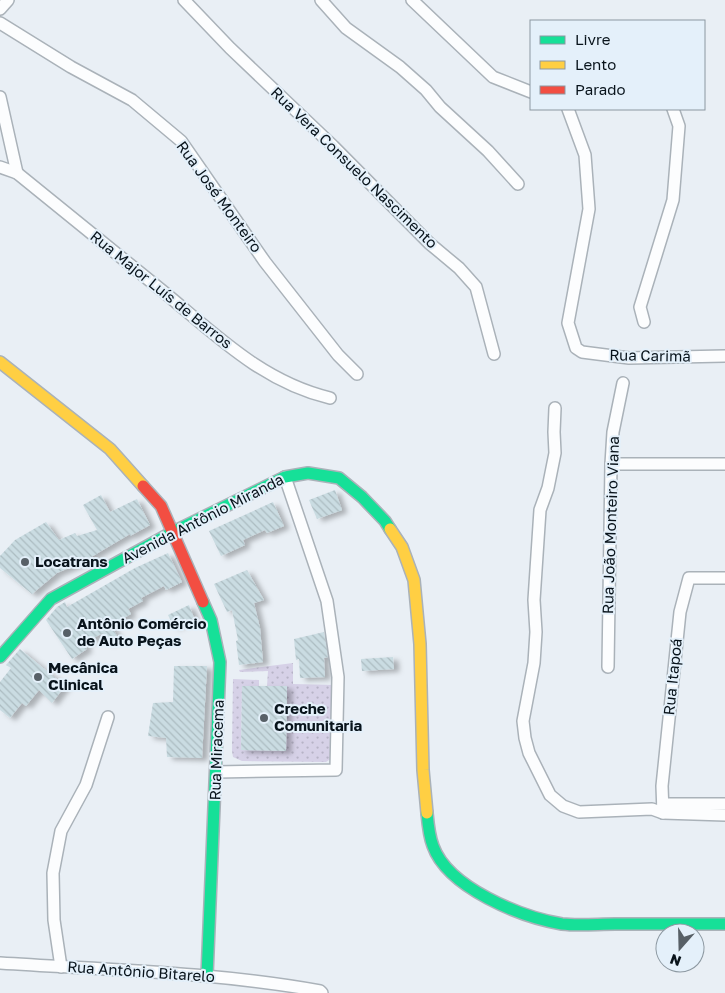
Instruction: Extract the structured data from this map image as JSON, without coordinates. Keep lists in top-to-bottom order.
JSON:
{
  "streets": {
    "street": [
      "Rua Vera Consuelo Nascimento",
      "Rua José Monteiro",
      "Rua Major Luís de Barros",
      "Rua Carimã",
      "Avenida Antônio Miranda",
      "Rua João Monteiro Viana",
      "Rua Itapoá",
      "Rua Miracema",
      "Rua Antônio Bitarelo"
    ]
  },
  "crossings": [
    ["Avenida Antônio Miranda", "Rua Miracema"],
    ["Rua Miracema", "Rua Antônio Bitarelo"]
  ],
  "places": [
    "Locatrans",
    "Antônio Comércio de Auto Peças",
    "Mecânica Clinical",
    "Creche Comunitaria"
  ],
  "legend": ["Livre", "Lento", "Parado"],
  "north": "bottom"
}
